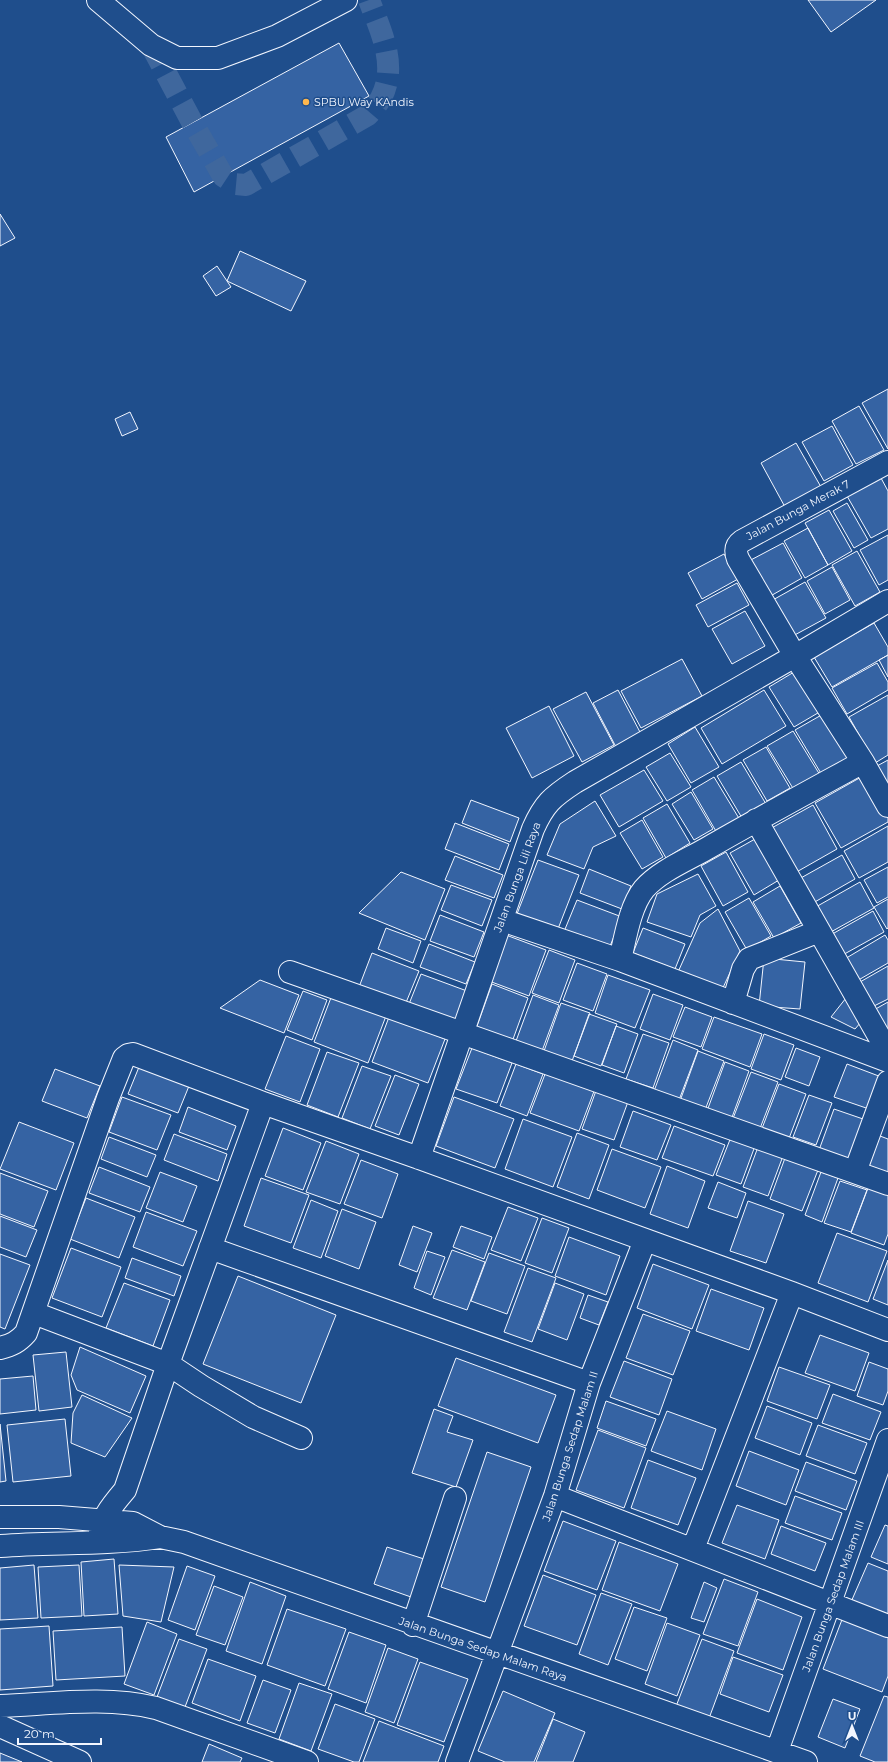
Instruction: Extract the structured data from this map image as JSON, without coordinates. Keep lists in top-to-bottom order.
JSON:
{
  "streets": {
    "street": [
      "Jalan Bunga Merak 7",
      "Jalan Bunga Lili Raya",
      "Jalan Bunga Sedap Malam II",
      "Jalan Bunga Sedap Malam III",
      "Jalan Bunga Sedap Malam Raya"
    ]
  },
  "crossings": [
    ["Jalan Bunga Merak 7", "Jalan Bunga Lili Raya"],
    ["Jalan Bunga Sedap Malam II", "Jalan Bunga Sedap Malam Raya"],
    ["Jalan Bunga Sedap Malam III", "Jalan Bunga Sedap Malam Raya"]
  ],
  "places": ["SPBU Way KAndis"],
  "scale_bar": "20 m",
  "north": "top"
}
